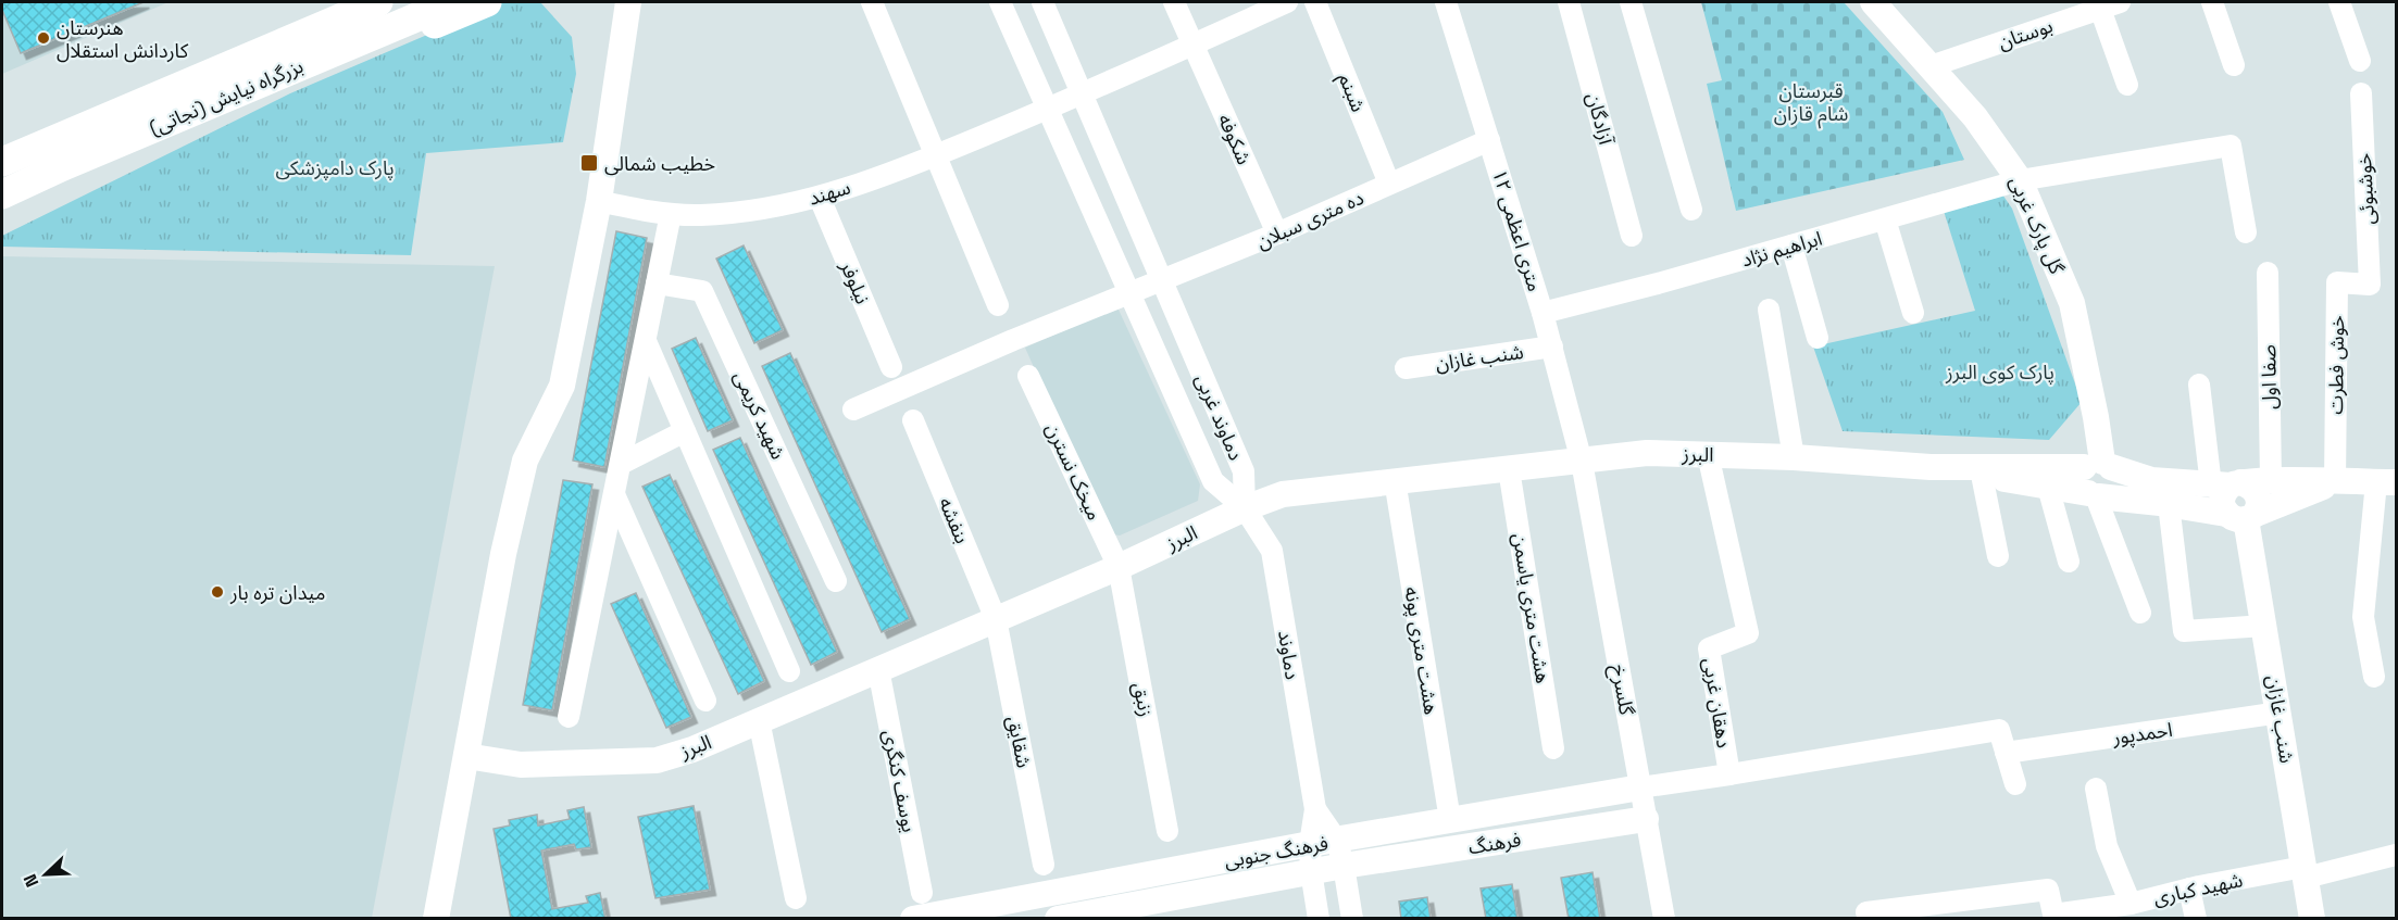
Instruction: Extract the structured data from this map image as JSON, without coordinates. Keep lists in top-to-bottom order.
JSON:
{
  "streets": {
    "highway": ["بزرگراه نیایش (نجاتی)"],
    "main road": [
      "گل پارک غربی",
      "شنب غازان",
      "البرز",
      "فرهنگ",
      "فرهنگ جنوبی"
    ],
    "street": [
      "بوستان",
      "شبنم",
      "آزادگان",
      "شکوفه",
      "خوشبوئی",
      "سهند",
      "ده متری سبلان",
      "۱۲ متری اعظمی",
      "ابراهیم نژاد",
      "نیلوفر",
      "خوش فطرت",
      "صفا اول",
      "شهید کریمی",
      "دماوند غربی",
      "میخک نسترن",
      "بنفشه",
      "هشت متری یاسمن",
      "هشت متری پونه",
      "دماوند",
      "گلسرخ",
      "زنبق",
      "دهقان غربی",
      "احمدپور",
      "شقایق",
      "یوسف کنگری",
      "شهید کباری"
    ]
  },
  "crossings": [
    ["بوستان", "گل پارک غربی"],
    ["شبنم", "ده متری سبلان"],
    ["شکوفه", "ده متری سبلان"],
    ["خوشبوئی", "خوش فطرت"],
    ["سهند", "نیلوفر"],
    ["سهند", "دماوند غربی"],
    ["ده متری سبلان", "۱۲ متری اعظمی"],
    ["ده متری سبلان", "دماوند غربی"],
    ["گل پارک غربی", "ابراهیم نژاد"],
    ["گل پارک غربی", "البرز"],
    ["۱۲ متری اعظمی", "ابراهیم نژاد"],
    ["۱۲ متری اعظمی", "شنب غازان"],
    ["۱۲ متری اعظمی", "البرز"],
    ["۱۲ متری اعظمی", "گلسرخ"],
    ["شنب غازان", "البرز"],
    ["شنب غازان", "احمدپور"],
    ["شنب غازان", "شهید کباری"],
    ["خوش فطرت", "البرز"],
    ["صفا اول", "البرز"],
    ["دماوند غربی", "البرز"],
    ["دماوند غربی", "دماوند"],
    ["البرز", "میخک نسترن"],
    ["البرز", "بنفشه"],
    ["البرز", "هشت متری یاسمن"],
    ["البرز", "هشت متری پونه"],
    ["البرز", "دماوند"],
    ["البرز", "گلسرخ"],
    ["البرز", "زنبق"],
    ["البرز", "دهقان غربی"],
    ["البرز", "شقایق"],
    ["البرز", "یوسف کنگری"],
    ["میخک نسترن", "زنبق"],
    ["بنفشه", "شقایق"],
    ["هشت متری پونه", "فرهنگ جنوبی"],
    ["گلسرخ", "دهقان غربی"],
    ["گلسرخ", "فرهنگ"],
    ["گلسرخ", "فرهنگ جنوبی"],
    ["دهقان غربی", "فرهنگ جنوبی"]
  ],
  "parks": ["قبرستان شام قازان", "پارک دامپزشکی", "پارک کوی البرز"],
  "places": {
    "other": ["هنرستان کاردانش استقلال", "میدان تره بار"],
    "transit": ["خطیب شمالی"]
  },
  "north": "bottom left"
}
